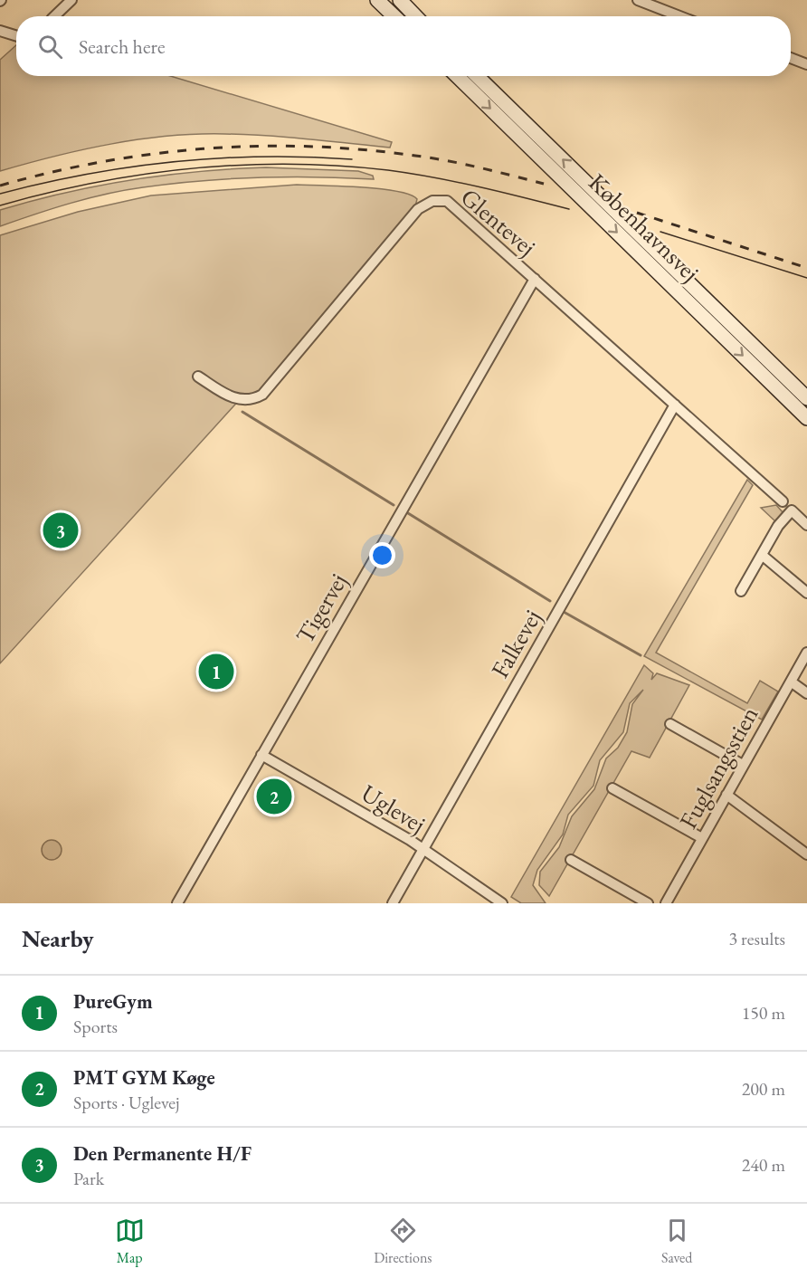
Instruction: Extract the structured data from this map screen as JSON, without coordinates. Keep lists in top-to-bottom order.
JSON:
{
  "streets": {
    "main road": ["Københavnsvej"],
    "street": [
      "Glentevej",
      "Tigervej",
      "Falkevej",
      "Fuglsangsstien",
      "Uglevej"
    ]
  },
  "crossings": [
    ["Glentevej", "Tigervej"],
    ["Glentevej", "Falkevej"],
    ["Tigervej", "Uglevej"],
    ["Falkevej", "Uglevej"]
  ],
  "page": {
    "search": "Search here",
    "pins": ["3", "1", "2"],
    "heading": ["Nearby", "3 results"],
    "list": [
      {
        "mark": "1",
        "name": "PureGym",
        "note": "Sports",
        "value": "150 m"
      },
      {
        "mark": "2",
        "name": "PMT GYM Køge",
        "note": "Sports · Uglevej",
        "value": "200 m"
      },
      {
        "mark": "3",
        "name": "Den Permanente H/F",
        "note": "Park",
        "value": "240 m"
      }
    ],
    "nav": ["Map", "Directions", "Saved"]
  }
}
